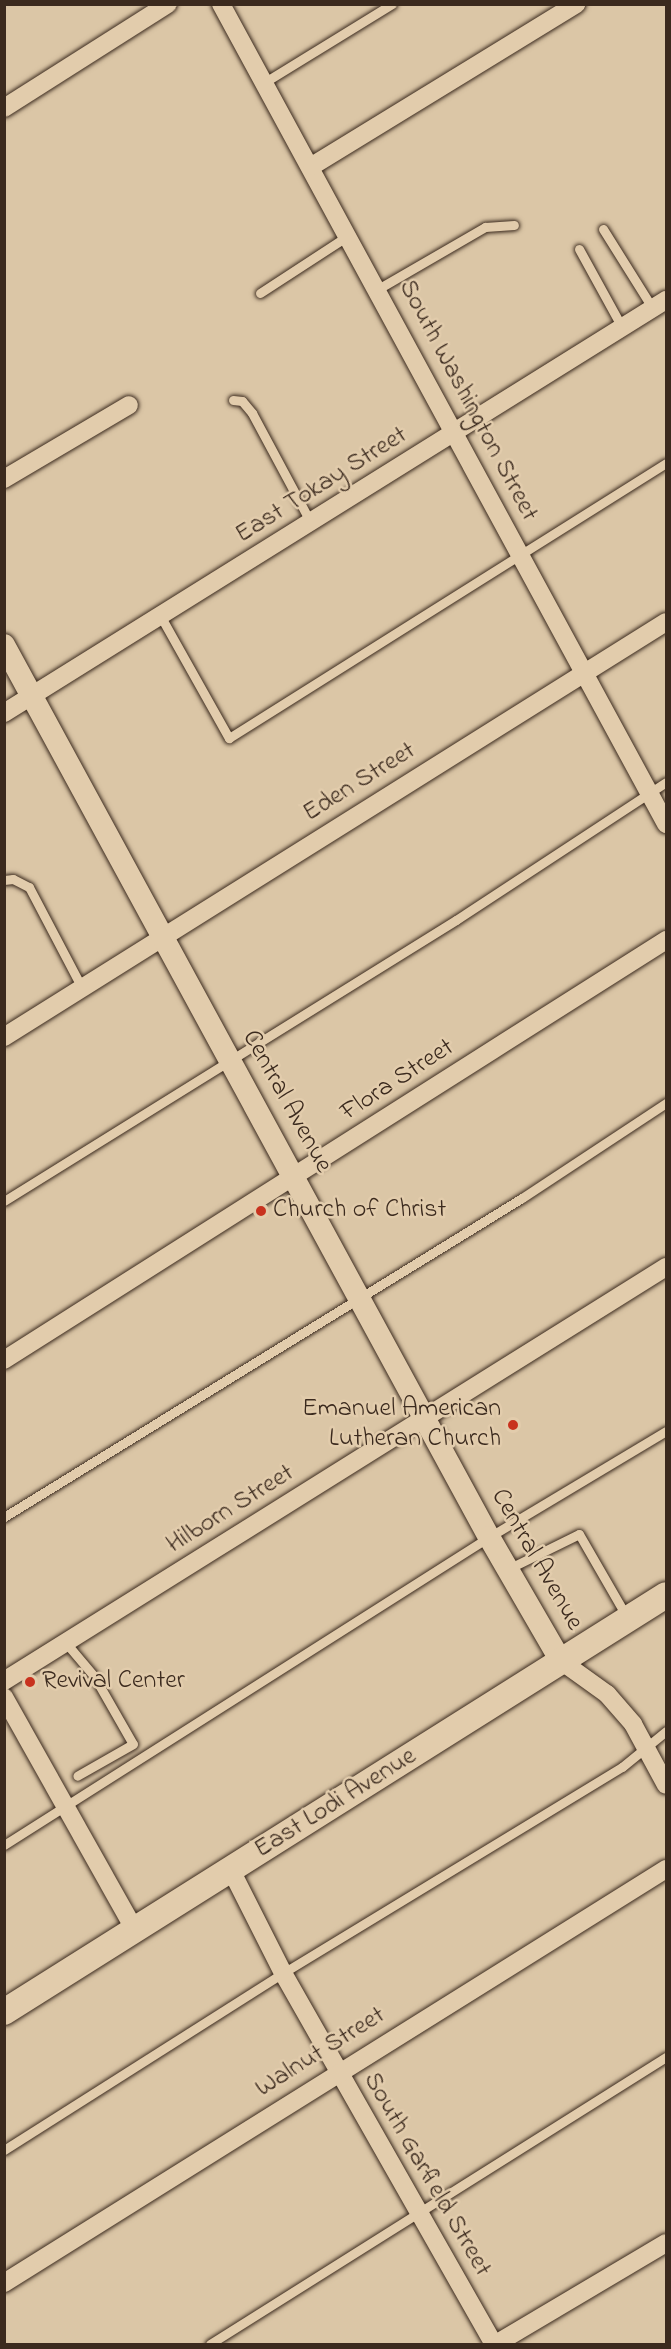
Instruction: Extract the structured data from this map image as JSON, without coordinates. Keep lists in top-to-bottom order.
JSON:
{
  "streets": {
    "main road": ["East Lodi Avenue"],
    "street": [
      "South Washington Street",
      "East Tokay Street",
      "Eden Street",
      "Flora Street",
      "Central Avenue",
      "Hilborn Street",
      "Walnut Street",
      "South Garfield Street"
    ]
  },
  "crossings": [
    ["South Washington Street", "East Tokay Street"],
    ["South Washington Street", "Eden Street"],
    ["East Tokay Street", "Central Avenue"],
    ["Eden Street", "Central Avenue"],
    ["Flora Street", "Central Avenue"],
    ["Central Avenue", "Hilborn Street"],
    ["Central Avenue", "East Lodi Avenue"],
    ["East Lodi Avenue", "South Garfield Street"],
    ["Walnut Street", "South Garfield Street"]
  ],
  "places": ["Church of Christ", "Emanuel American Lutheran Church", "Revival Center"]
}
